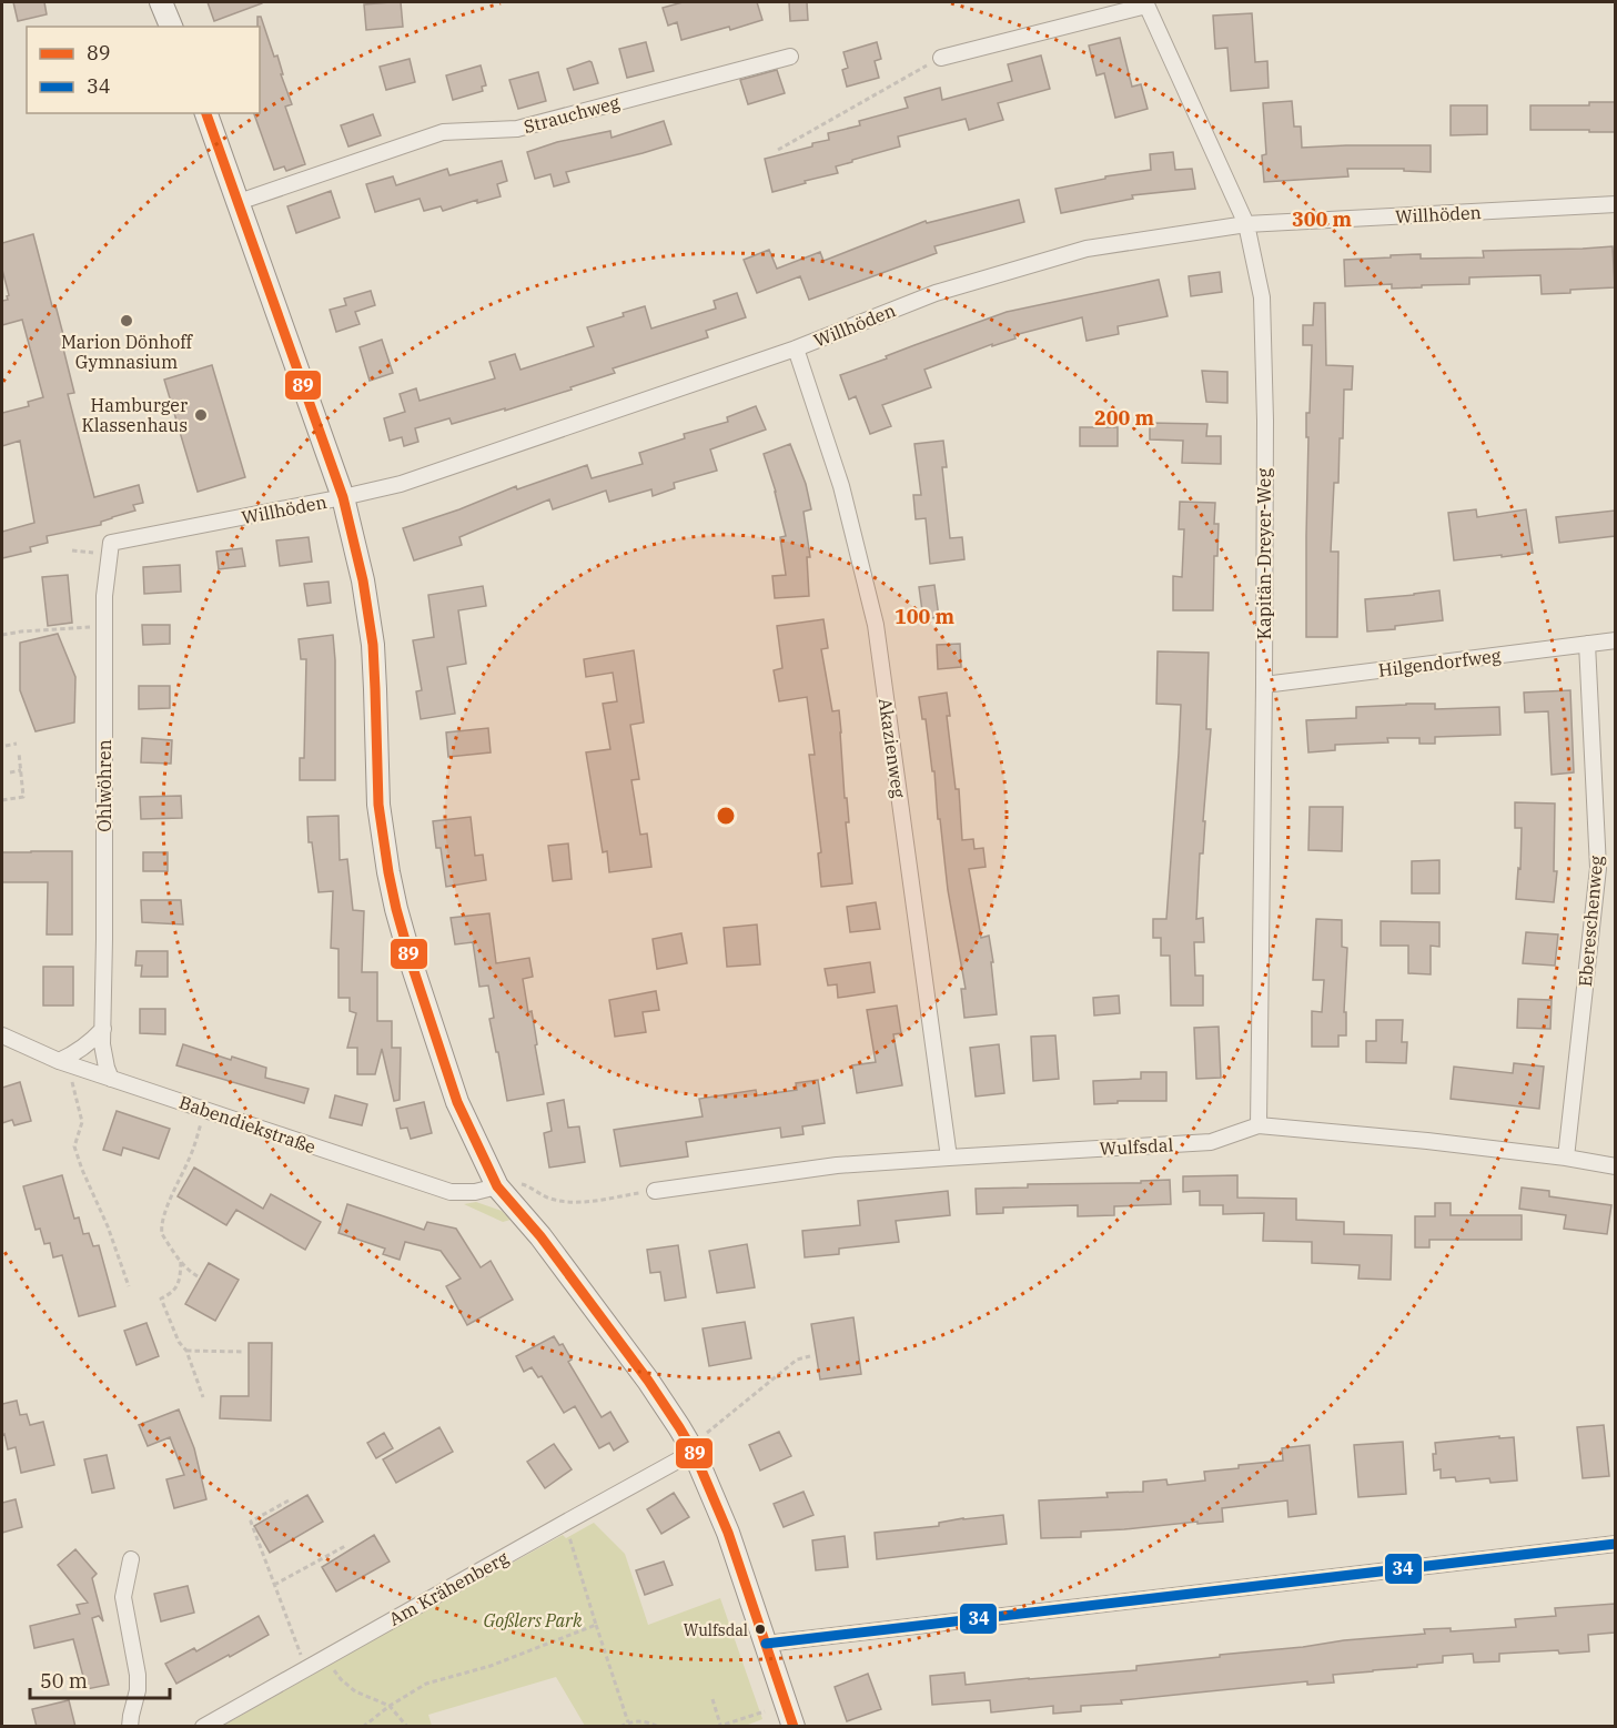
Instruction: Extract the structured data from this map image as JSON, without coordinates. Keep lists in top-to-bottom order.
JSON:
{
  "streets": {
    "street": [
      "Strauchweg",
      "Willhöden",
      "Kapitän-Dreyer-Weg",
      "Hilgendorfweg",
      "Akazienweg",
      "Ohlwöhren",
      "Ebereschenweg",
      "Babendiekstraße",
      "Wulfsdal",
      "Am Krähenberg"
    ]
  },
  "crossings": [
    ["Willhöden", "Kapitän-Dreyer-Weg"],
    ["Willhöden", "Akazienweg"],
    ["Willhöden", "Ohlwöhren"],
    ["Kapitän-Dreyer-Weg", "Hilgendorfweg"],
    ["Kapitän-Dreyer-Weg", "Wulfsdal"],
    ["Hilgendorfweg", "Ebereschenweg"],
    ["Akazienweg", "Wulfsdal"],
    ["Ohlwöhren", "Babendiekstraße"],
    ["Ebereschenweg", "Wulfsdal"]
  ],
  "parks": ["Goßlers Park"],
  "places": ["Marion Dönhoff Gymnasium", "Hamburger Klassenhaus", "Wulfsdal"],
  "lines": ["transit line 89", "transit line 34"],
  "legend": ["89", "34"],
  "scale_bar": "50 m",
  "rings": ["300 m", "200 m", "100 m"]
}
